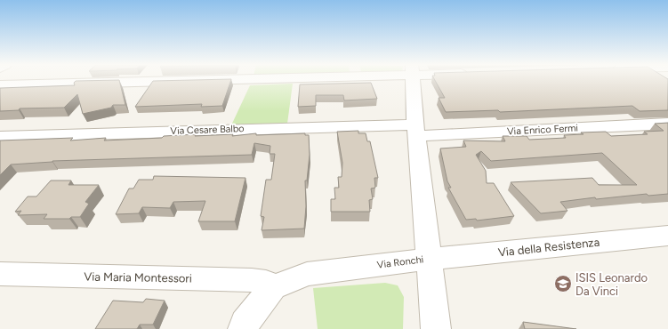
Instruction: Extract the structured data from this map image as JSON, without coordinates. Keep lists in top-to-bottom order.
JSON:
{
  "streets": {
    "street": [
      "Via Cesare Balbo",
      "Via Enrico Fermi",
      "Via della Resistenza",
      "Via Ronchi",
      "Via Maria Montessori"
    ]
  },
  "crossings": [
    ["Via Cesare Balbo", "Via Enrico Fermi"],
    ["Via Cesare Balbo", "Via Ronchi"],
    ["Via Enrico Fermi", "Via Ronchi"],
    ["Via della Resistenza", "Via Ronchi"],
    ["Via Ronchi", "Via Maria Montessori"]
  ],
  "places": {
    "school or university": ["ISIS Leonardo Da Vinci"]
  }
}
